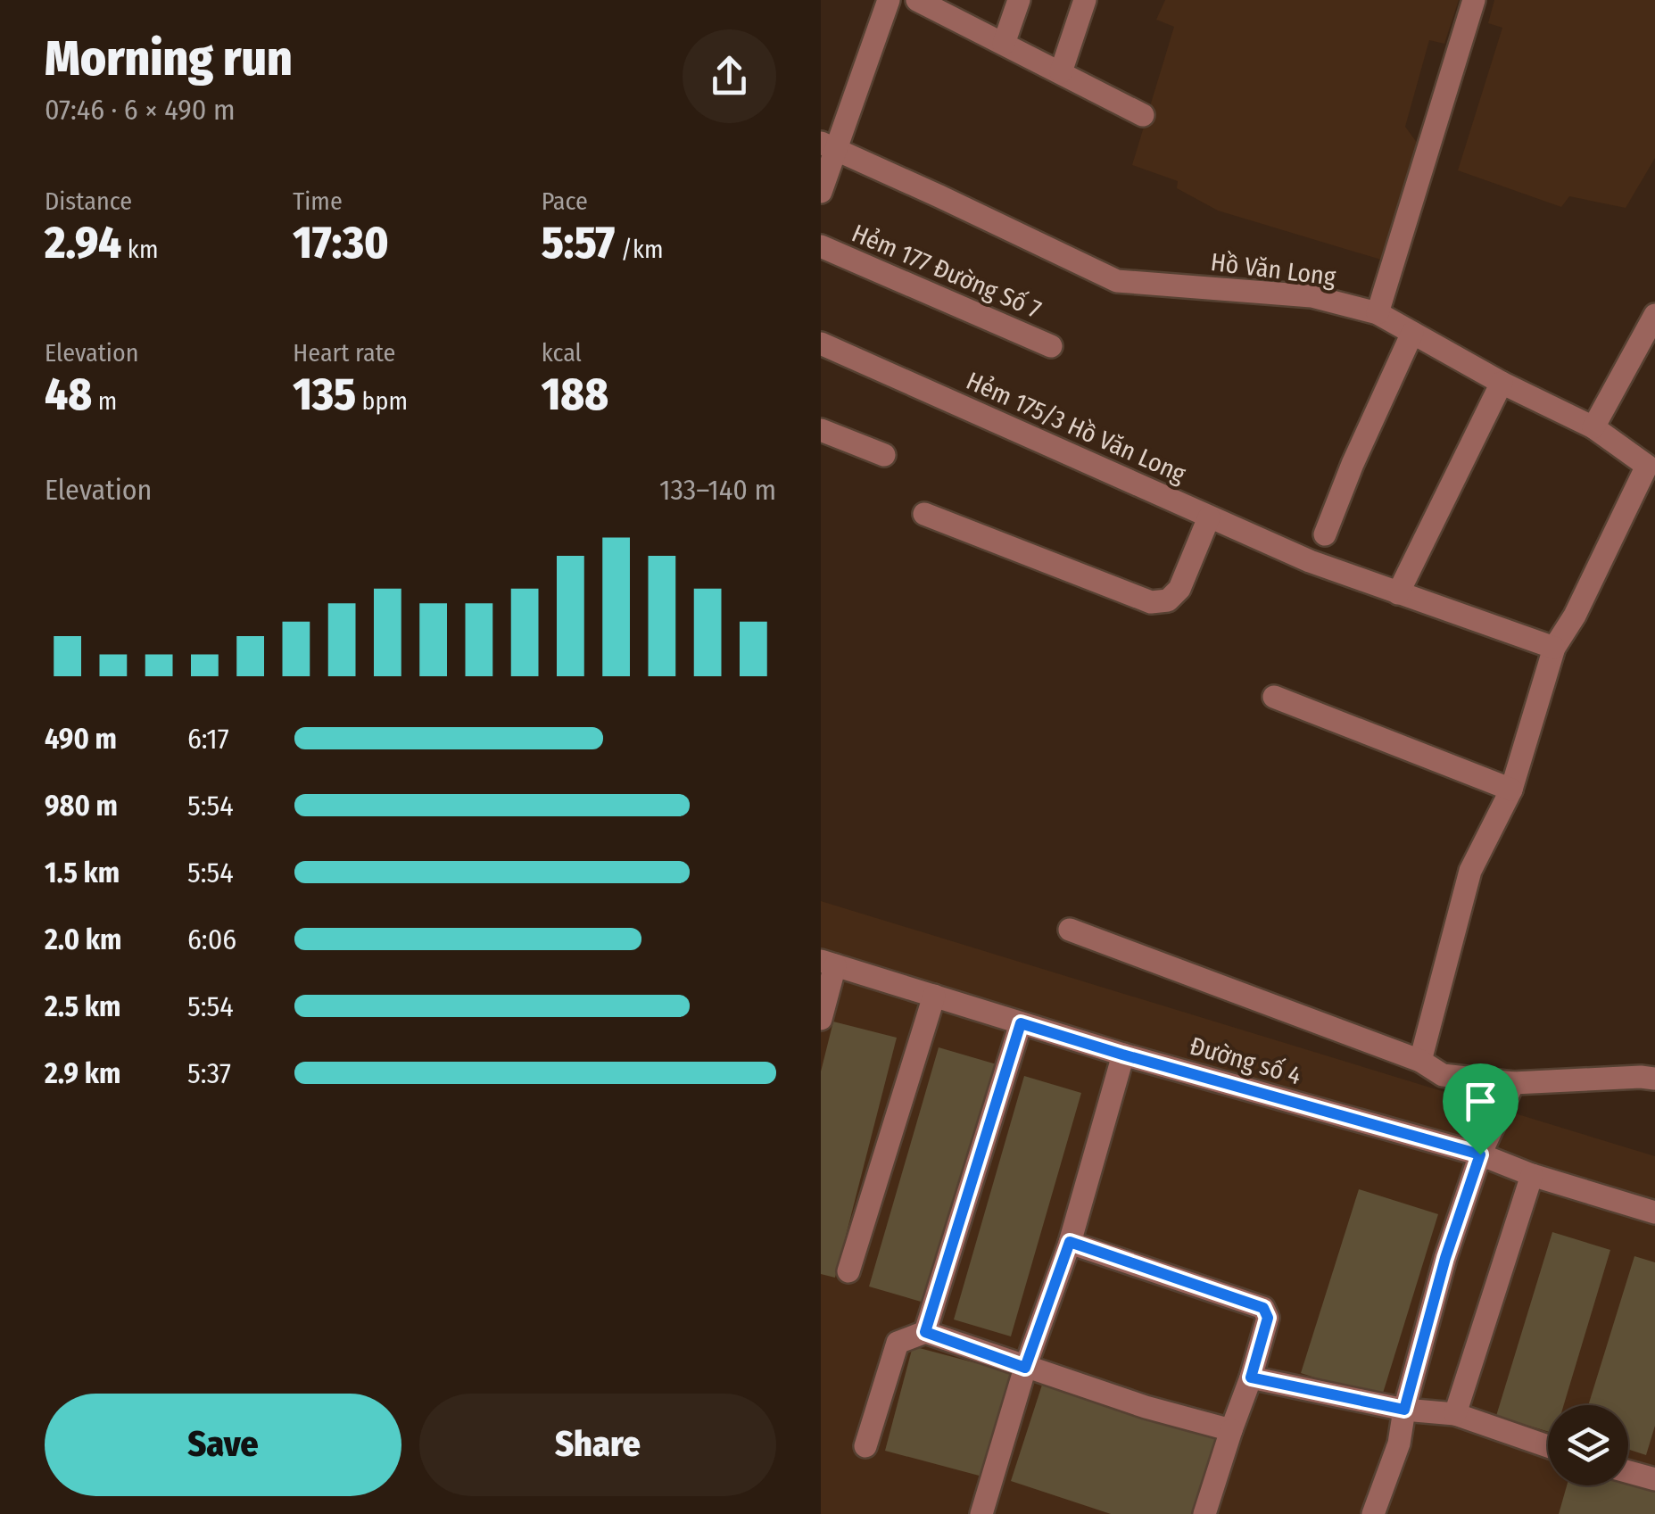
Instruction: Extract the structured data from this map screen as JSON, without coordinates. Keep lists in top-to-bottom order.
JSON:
{
  "streets": {
    "street": [
      "Hồ Văn Long",
      "Hẻm 177 Đường Số 7",
      "Hẻm 175/3 Hồ Văn Long",
      "Đường số 4"
    ]
  },
  "crossings": [
    ["Hồ Văn Long", "Hẻm 175/3 Hồ Văn Long"]
  ],
  "page": {
    "heading": ["Morning run", "07:46 · 6 × 490 m"],
    "stats": [
      ["Distance", "2.94 km"],
      ["Time", "17:30"],
      ["Pace", "5:57 /km"],
      ["Elevation", "48 m"],
      ["Heart rate", "135 bpm"],
      ["kcal", "188"]
    ],
    "chart": ["Elevation", "133–140 m"],
    "list": [
      {
        "name": "490 m",
        "note": "6:17"
      },
      {
        "name": "980 m",
        "note": "5:54"
      },
      {
        "name": "1.5 km",
        "note": "5:54"
      },
      {
        "name": "2.0 km",
        "note": "6:06"
      },
      {
        "name": "2.5 km",
        "note": "5:54"
      },
      {
        "name": "2.9 km",
        "note": "5:37"
      }
    ],
    "buttons": ["Save", "Share"]
  }
}
